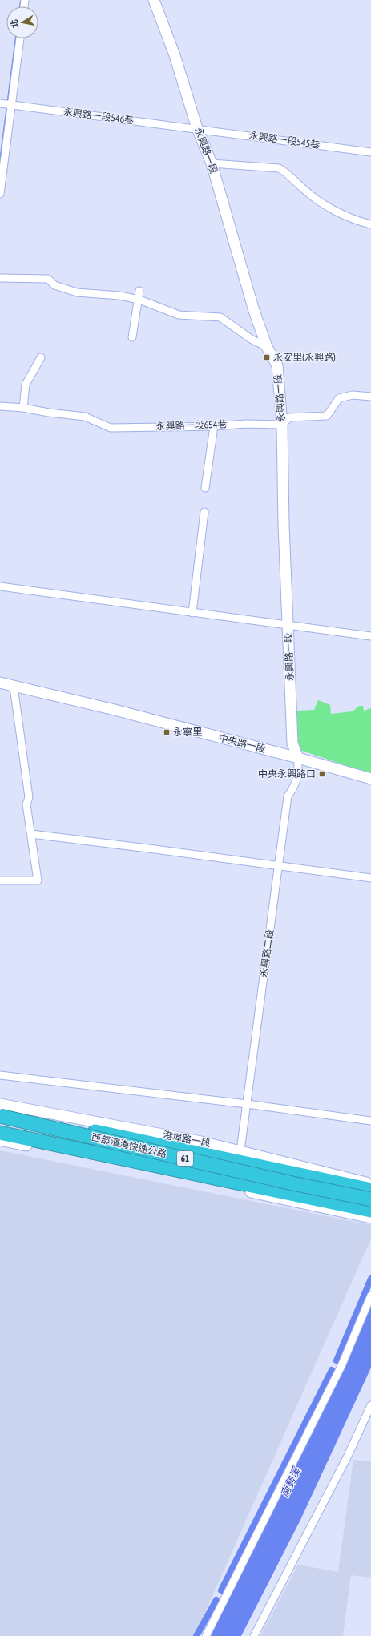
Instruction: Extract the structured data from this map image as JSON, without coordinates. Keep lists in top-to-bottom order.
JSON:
{
  "streets": {
    "highway": ["西部濱海快速公路", "61"],
    "street": [
      "永興路一段546巷",
      "永興路一段545巷",
      "永興路一段",
      "永興路一段654巷",
      "中央路一段",
      "永興路二段",
      "港埠路一段"
    ]
  },
  "crossings": [
    ["永興路一段546巷", "永興路一段545巷"],
    ["永興路一段546巷", "永興路一段"],
    ["永興路一段545巷", "永興路一段"],
    ["永興路一段", "永興路一段654巷"],
    ["永興路一段", "中央路一段"],
    ["永興路一段", "永興路二段"],
    ["中央路一段", "永興路二段"],
    ["永興路二段", "港埠路一段"],
    ["港埠路一段", "西部濱海快速公路"]
  ],
  "water": ["南勢溪"],
  "places": {
    "transit": ["永安里(永興路)", "永寧里", "中央永興路口"]
  },
  "north": "left"
}
